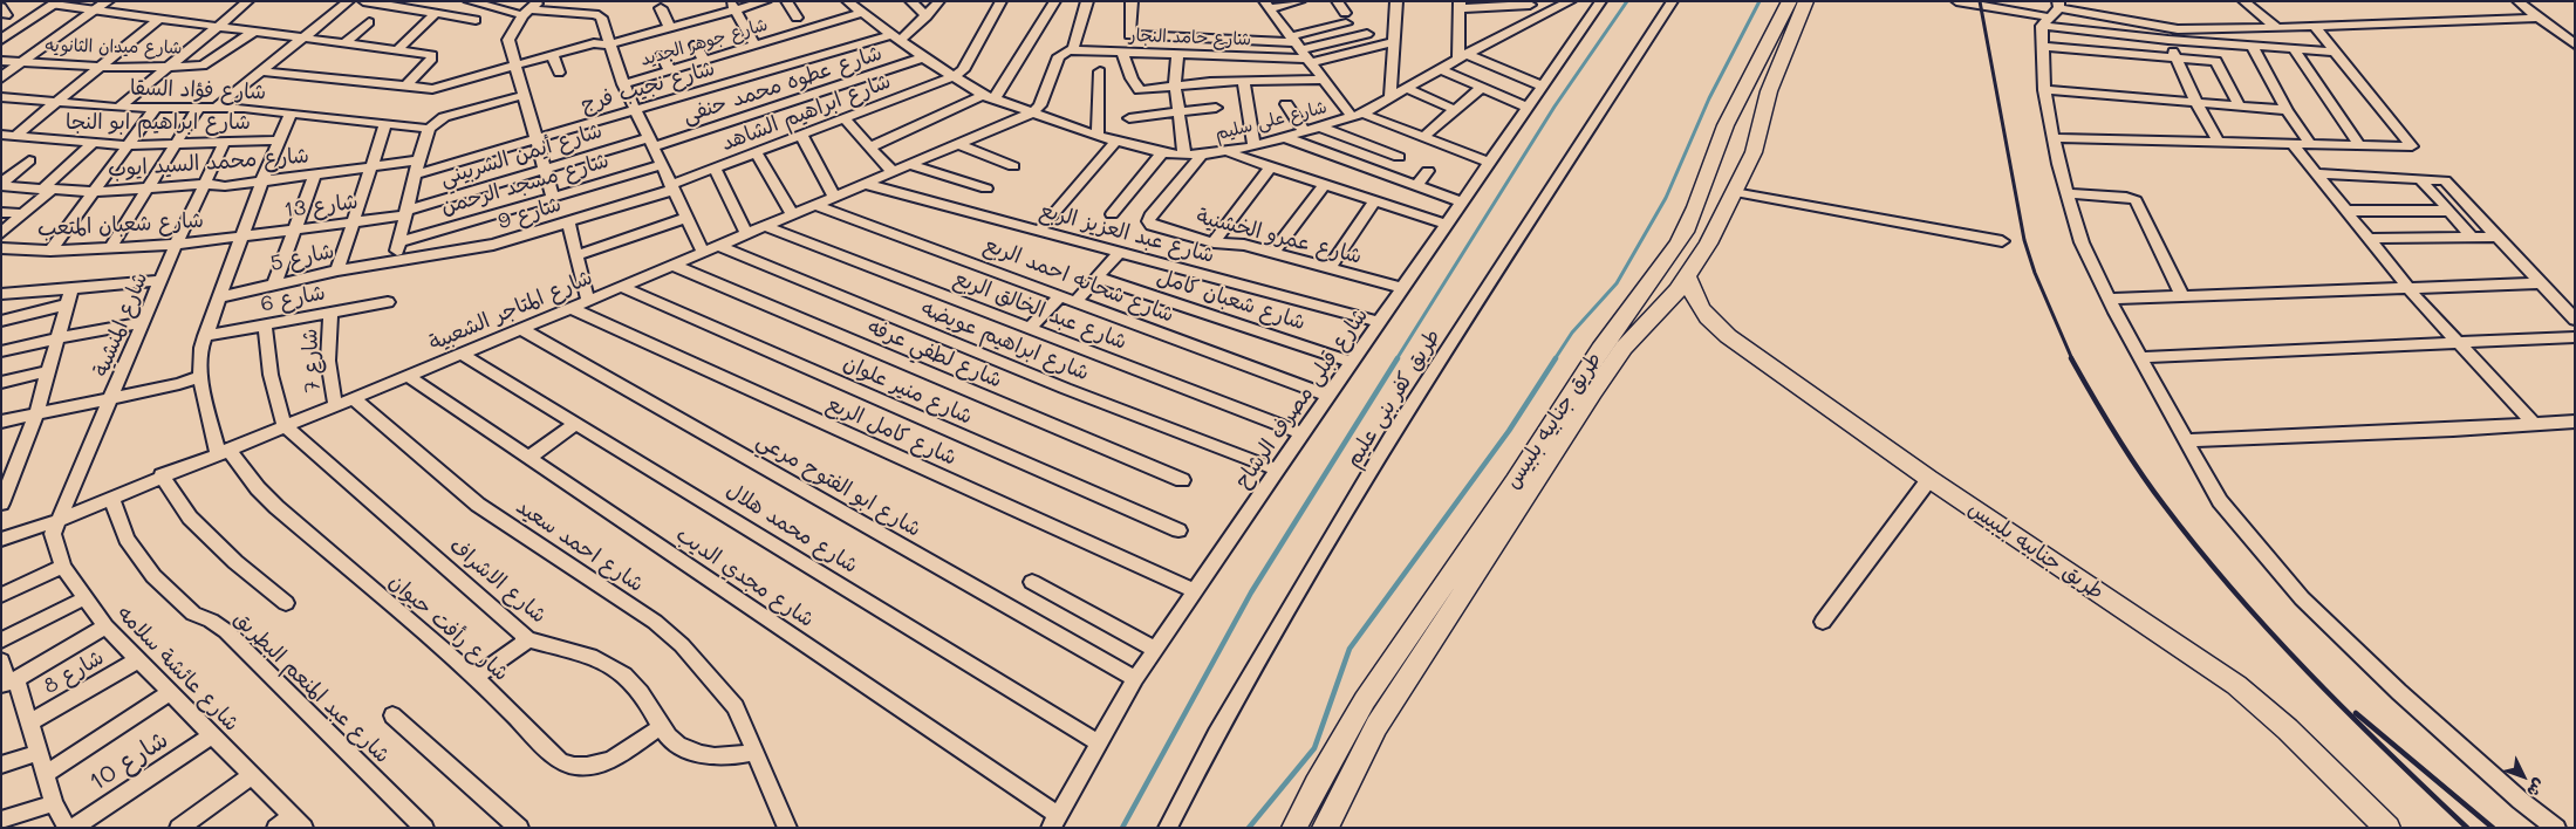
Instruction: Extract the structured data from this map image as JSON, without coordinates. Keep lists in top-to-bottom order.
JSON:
{
  "streets": {
    "main road": ["طريق جنابيه بلبيس"],
    "street": [
      "شارع حامد النجار",
      "شارع جوهر الجديد",
      "شارع ميدان الثانويه",
      "شارع عطوه محمد حنفى",
      "شارع نجيب فرج",
      "شارع فؤاد السقا",
      "شارع ابراهيم الشاهد",
      "شارع على سليم",
      "شارع ابراهيم ابو النجا",
      "شارع أيمن الشربيني",
      "شارع محمد السيد ايوب",
      "شارع مسجد الرحمن",
      "شارع 13",
      "شارع 9",
      "شارع شعبان المتعب",
      "شارع عبد العزيز الربع",
      "شارع عمرو الخشنية",
      "شارع 5",
      "شارع شحاته احمد الربع",
      "شارع 6",
      "شارع شعبان كامل",
      "شارع المتاجر الشعبية",
      "شارع عبد الخالق الربع",
      "شارع المنشية",
      "شارع ابراهيم عويضه",
      "شارع لطفي عرفه",
      "شارع 7",
      "شارع منير علوان",
      "شارع قبلى مصرف الرشاح",
      "طريق كفر بنى عليم",
      "شارع كامل الربع",
      "شارع ابو الفتوح مرعي",
      "شارع محمد هلال",
      "شارع احمد سعيد",
      "شارع مجدي الديب",
      "شارع الاشراف",
      "شارع رأفت حيوان",
      "شارع عائشة سلامه",
      "شارع 8",
      "شارع عبد المنعم البطريق",
      "شارع 10"
    ]
  },
  "crossings": [
    ["شارع جوهر الجديد", "شارع على سليم"],
    ["شارع عطوه محمد حنفى", "شارع على سليم"],
    ["شارع عطوه محمد حنفى", "شارع أيمن الشربيني"],
    ["شارع نجيب فرج", "شارع على سليم"],
    ["شارع ابراهيم الشاهد", "شارع على سليم"],
    ["شارع ابراهيم الشاهد", "شارع 9"],
    ["شارع على سليم", "شارع عمرو الخشنية"],
    ["شارع على سليم", "شارع المتاجر الشعبية"],
    ["شارع ابراهيم ابو النجا", "شارع المنشية"],
    ["شارع أيمن الشربيني", "شارع 13"],
    ["شارع محمد السيد ايوب", "شارع المنشية"],
    ["شارع 13", "شارع شعبان المتعب"],
    ["شارع 9", "شارع 5"],
    ["شارع شعبان المتعب", "شارع المنشية"],
    ["شارع عبد العزيز الربع", "شارع المتاجر الشعبية"],
    ["شارع عبد العزيز الربع", "شارع قبلى مصرف الرشاح"],
    ["شارع عمرو الخشنية", "شارع قبلى مصرف الرشاح"],
    ["شارع شحاته احمد الربع", "شارع المتاجر الشعبية"],
    ["شارع شحاته احمد الربع", "شارع قبلى مصرف الرشاح"],
    ["شارع 6", "شارع 7"],
    ["شارع شعبان كامل", "شارع قبلى مصرف الرشاح"],
    ["شارع المتاجر الشعبية", "شارع عبد الخالق الربع"],
    ["شارع المتاجر الشعبية", "شارع المنشية"],
    ["شارع المتاجر الشعبية", "شارع ابراهيم عويضه"],
    ["شارع المتاجر الشعبية", "شارع لطفي عرفه"],
    ["شارع المتاجر الشعبية", "شارع 7"],
    ["شارع المتاجر الشعبية", "شارع منير علوان"],
    ["شارع المتاجر الشعبية", "شارع كامل الربع"],
    ["شارع المتاجر الشعبية", "شارع ابو الفتوح مرعي"],
    ["شارع المتاجر الشعبية", "شارع محمد هلال"],
    ["شارع المتاجر الشعبية", "شارع احمد سعيد"],
    ["شارع المتاجر الشعبية", "شارع مجدي الديب"],
    ["شارع المتاجر الشعبية", "شارع الاشراف"],
    ["شارع المتاجر الشعبية", "شارع رأفت حيوان"],
    ["شارع المتاجر الشعبية", "شارع عائشة سلامه"],
    ["شارع المتاجر الشعبية", "شارع عبد المنعم البطريق"],
    ["شارع عبد الخالق الربع", "شارع قبلى مصرف الرشاح"],
    ["شارع المنشية", "شارع عائشة سلامه"],
    ["شارع ابراهيم عويضه", "شارع قبلى مصرف الرشاح"],
    ["شارع قبلى مصرف الرشاح", "شارع كامل الربع"],
    ["شارع قبلى مصرف الرشاح", "شارع ابو الفتوح مرعي"],
    ["شارع قبلى مصرف الرشاح", "شارع محمد هلال"],
    ["شارع قبلى مصرف الرشاح", "شارع مجدي الديب"],
    ["شارع احمد سعيد", "شارع الاشراف"],
    ["شارع الاشراف", "شارع رأفت حيوان"],
    ["شارع عائشة سلامه", "شارع 8"],
    ["شارع عائشة سلامه", "شارع 10"]
  ],
  "north": "bottom right"
}
